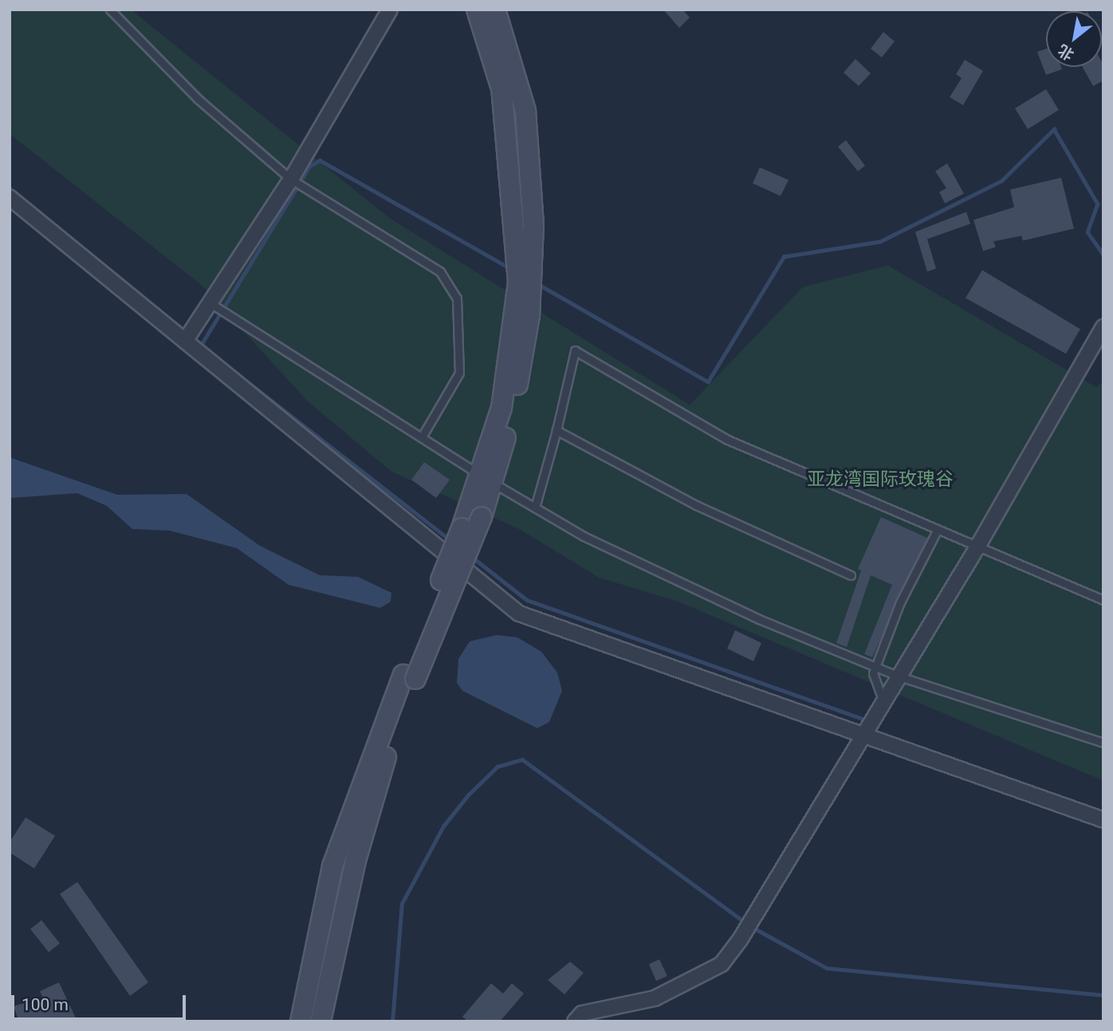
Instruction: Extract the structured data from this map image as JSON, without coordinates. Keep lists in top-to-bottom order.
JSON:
{
  "parks": ["亚龙湾国际玫瑰谷"],
  "scale_bar": "100 m",
  "north": "bottom left"
}
